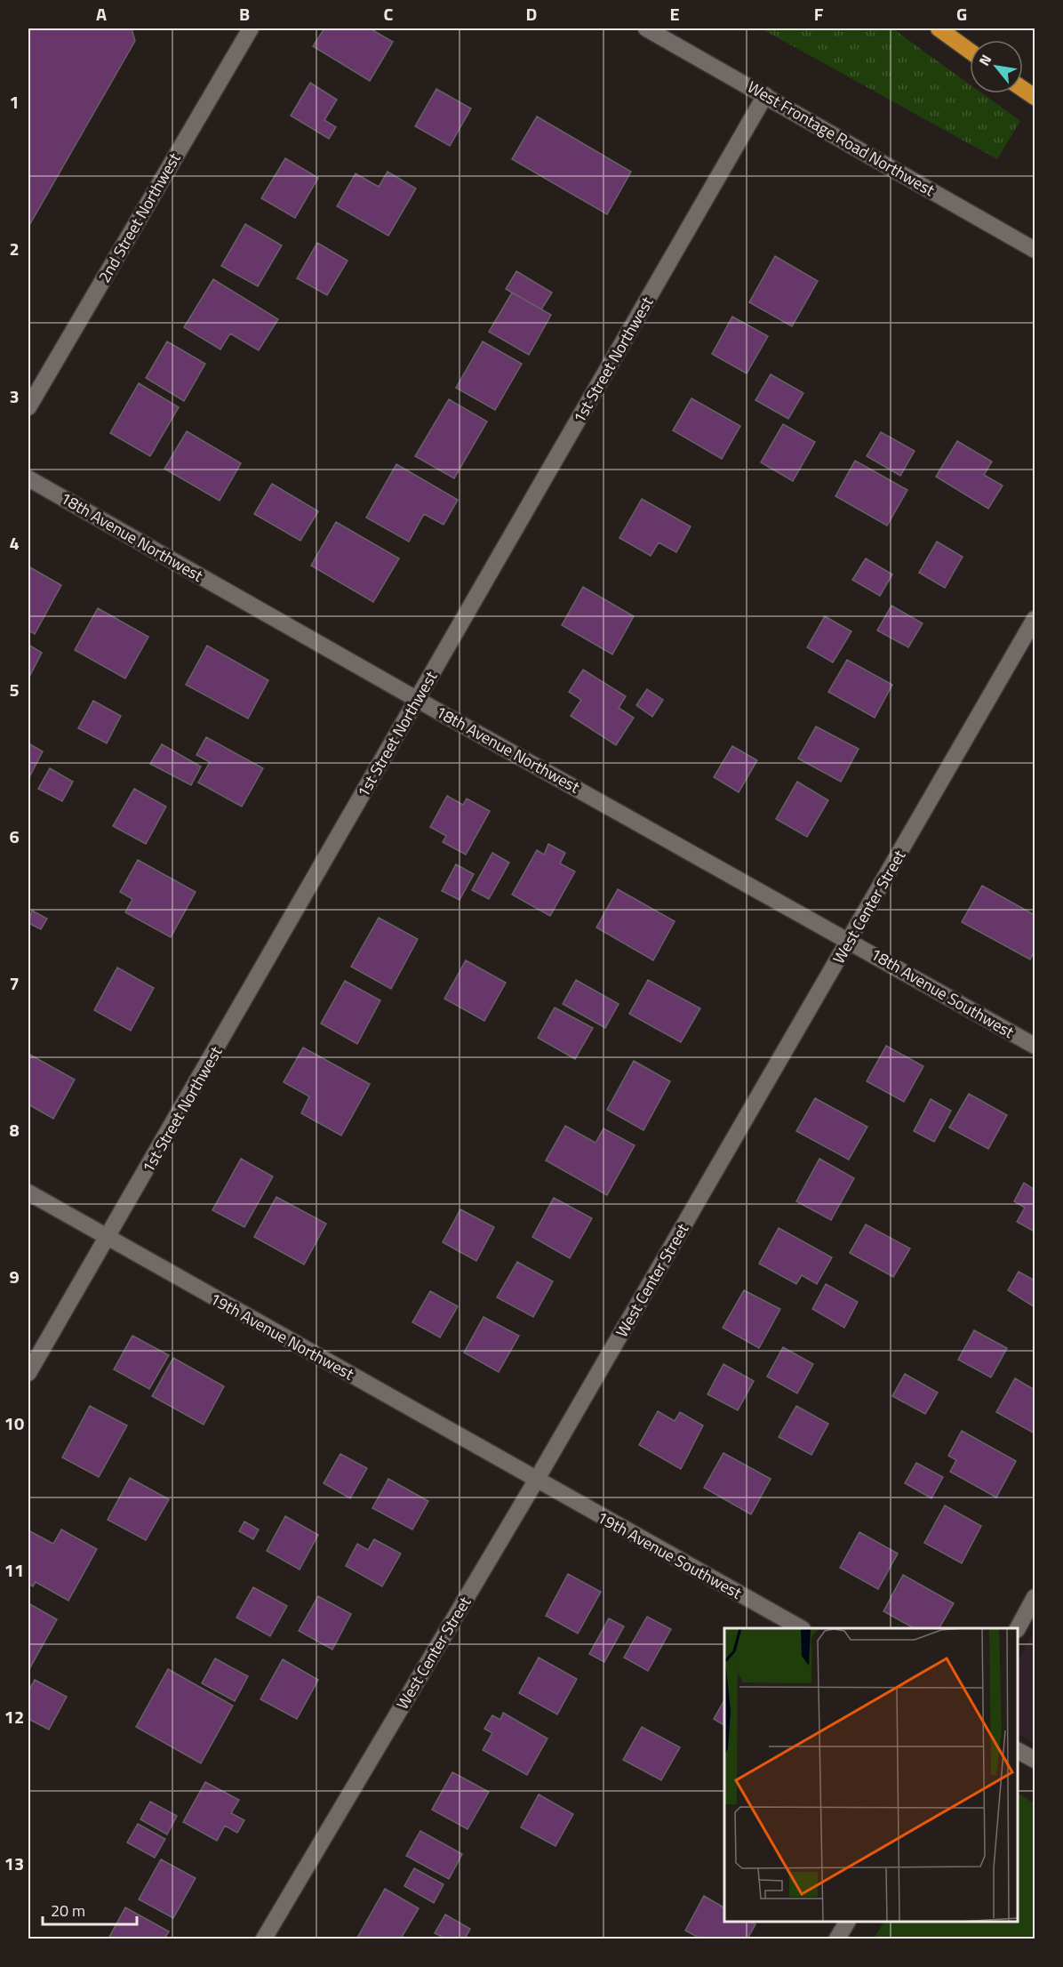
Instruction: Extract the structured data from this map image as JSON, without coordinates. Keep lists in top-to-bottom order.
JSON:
{
  "streets": {
    "street": [
      "West Frontage Road Northwest",
      "2nd Street Northwest",
      "1st Street Northwest",
      "18th Avenue Northwest",
      "West Center Street",
      "18th Avenue Southwest",
      "19th Avenue Northwest",
      "19th Avenue Southwest"
    ]
  },
  "crossings": [
    ["West Frontage Road Northwest", "1st Street Northwest"],
    ["1st Street Northwest", "18th Avenue Northwest"],
    ["1st Street Northwest", "19th Avenue Northwest"],
    ["18th Avenue Northwest", "West Center Street"],
    ["18th Avenue Northwest", "18th Avenue Southwest"],
    ["West Center Street", "18th Avenue Southwest"],
    ["West Center Street", "19th Avenue Northwest"],
    ["West Center Street", "19th Avenue Southwest"],
    ["19th Avenue Northwest", "19th Avenue Southwest"]
  ],
  "scale_bar": "20 m",
  "north": "top left",
  "grid": {
    "columns": [
      "A",
      "B",
      "C",
      "D",
      "E",
      "F",
      "G"
    ],
    "rows": [
      "1",
      "2",
      "3",
      "4",
      "5",
      "6",
      "7",
      "8",
      "9",
      "10",
      "11",
      "12",
      "13"
    ]
  }
}
